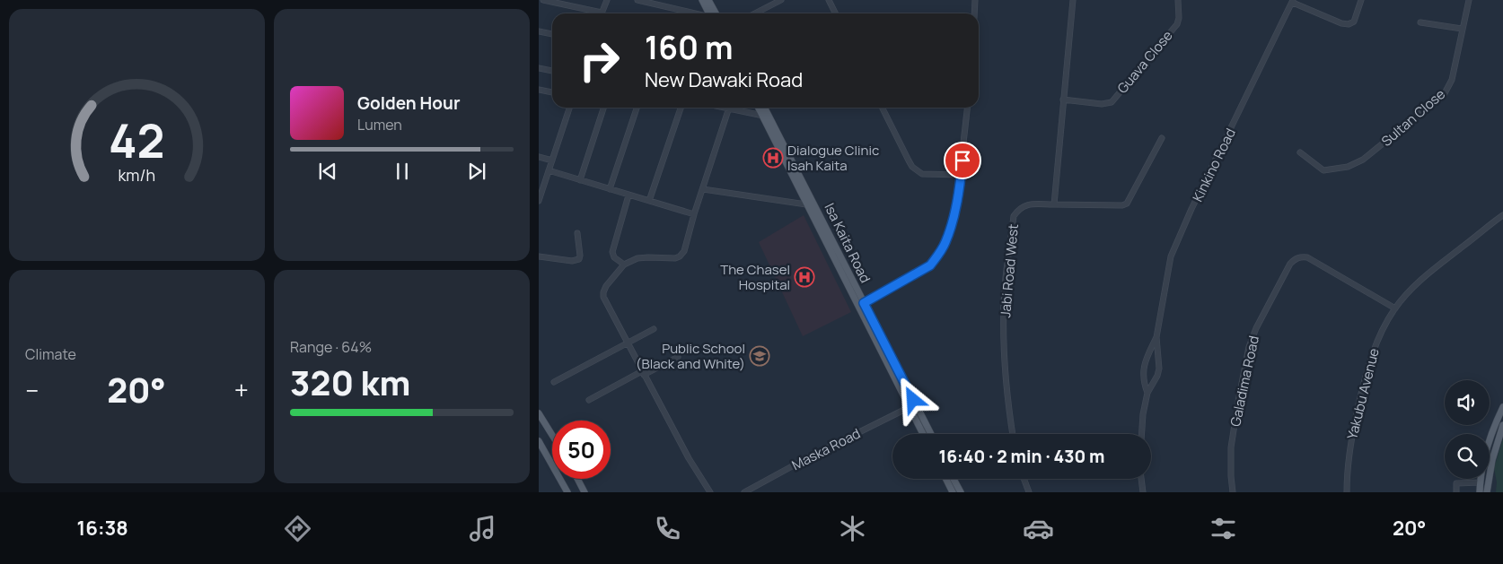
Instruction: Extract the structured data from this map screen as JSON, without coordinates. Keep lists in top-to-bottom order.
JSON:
{
  "streets": {
    "main road": ["Isa Kaita Road"],
    "street": [
      "Guava Close",
      "Sultan Close",
      "Kinkino Road",
      "Jabi Road West",
      "Galadima Road",
      "Yakubu Avenue",
      "Maska Road"
    ]
  },
  "crossings": [
    ["Isa Kaita Road", "Maska Road"],
    ["Galadima Road", "Yakubu Avenue"]
  ],
  "places": {
    "hospital": ["Dialogue Clinic Isah Kaita", "The Chasel Hospital"],
    "school or university": ["Public School (Black and White)"]
  },
  "page": {
    "turn": ["160 m", "New Dawaki Road"],
    "song": ["Golden Hour", "Lumen"],
    "tile": [
      "Climate",
      ["Range · 64%", "320 km"]
    ],
    "heat": ["−", "20°", "+"],
    "limit": "50",
    "trip": "16:40 · 2 min · 430 m",
    "tabs": ["16:38", "20°"],
    "gauge": ["42", "km/h"]
  }
}
